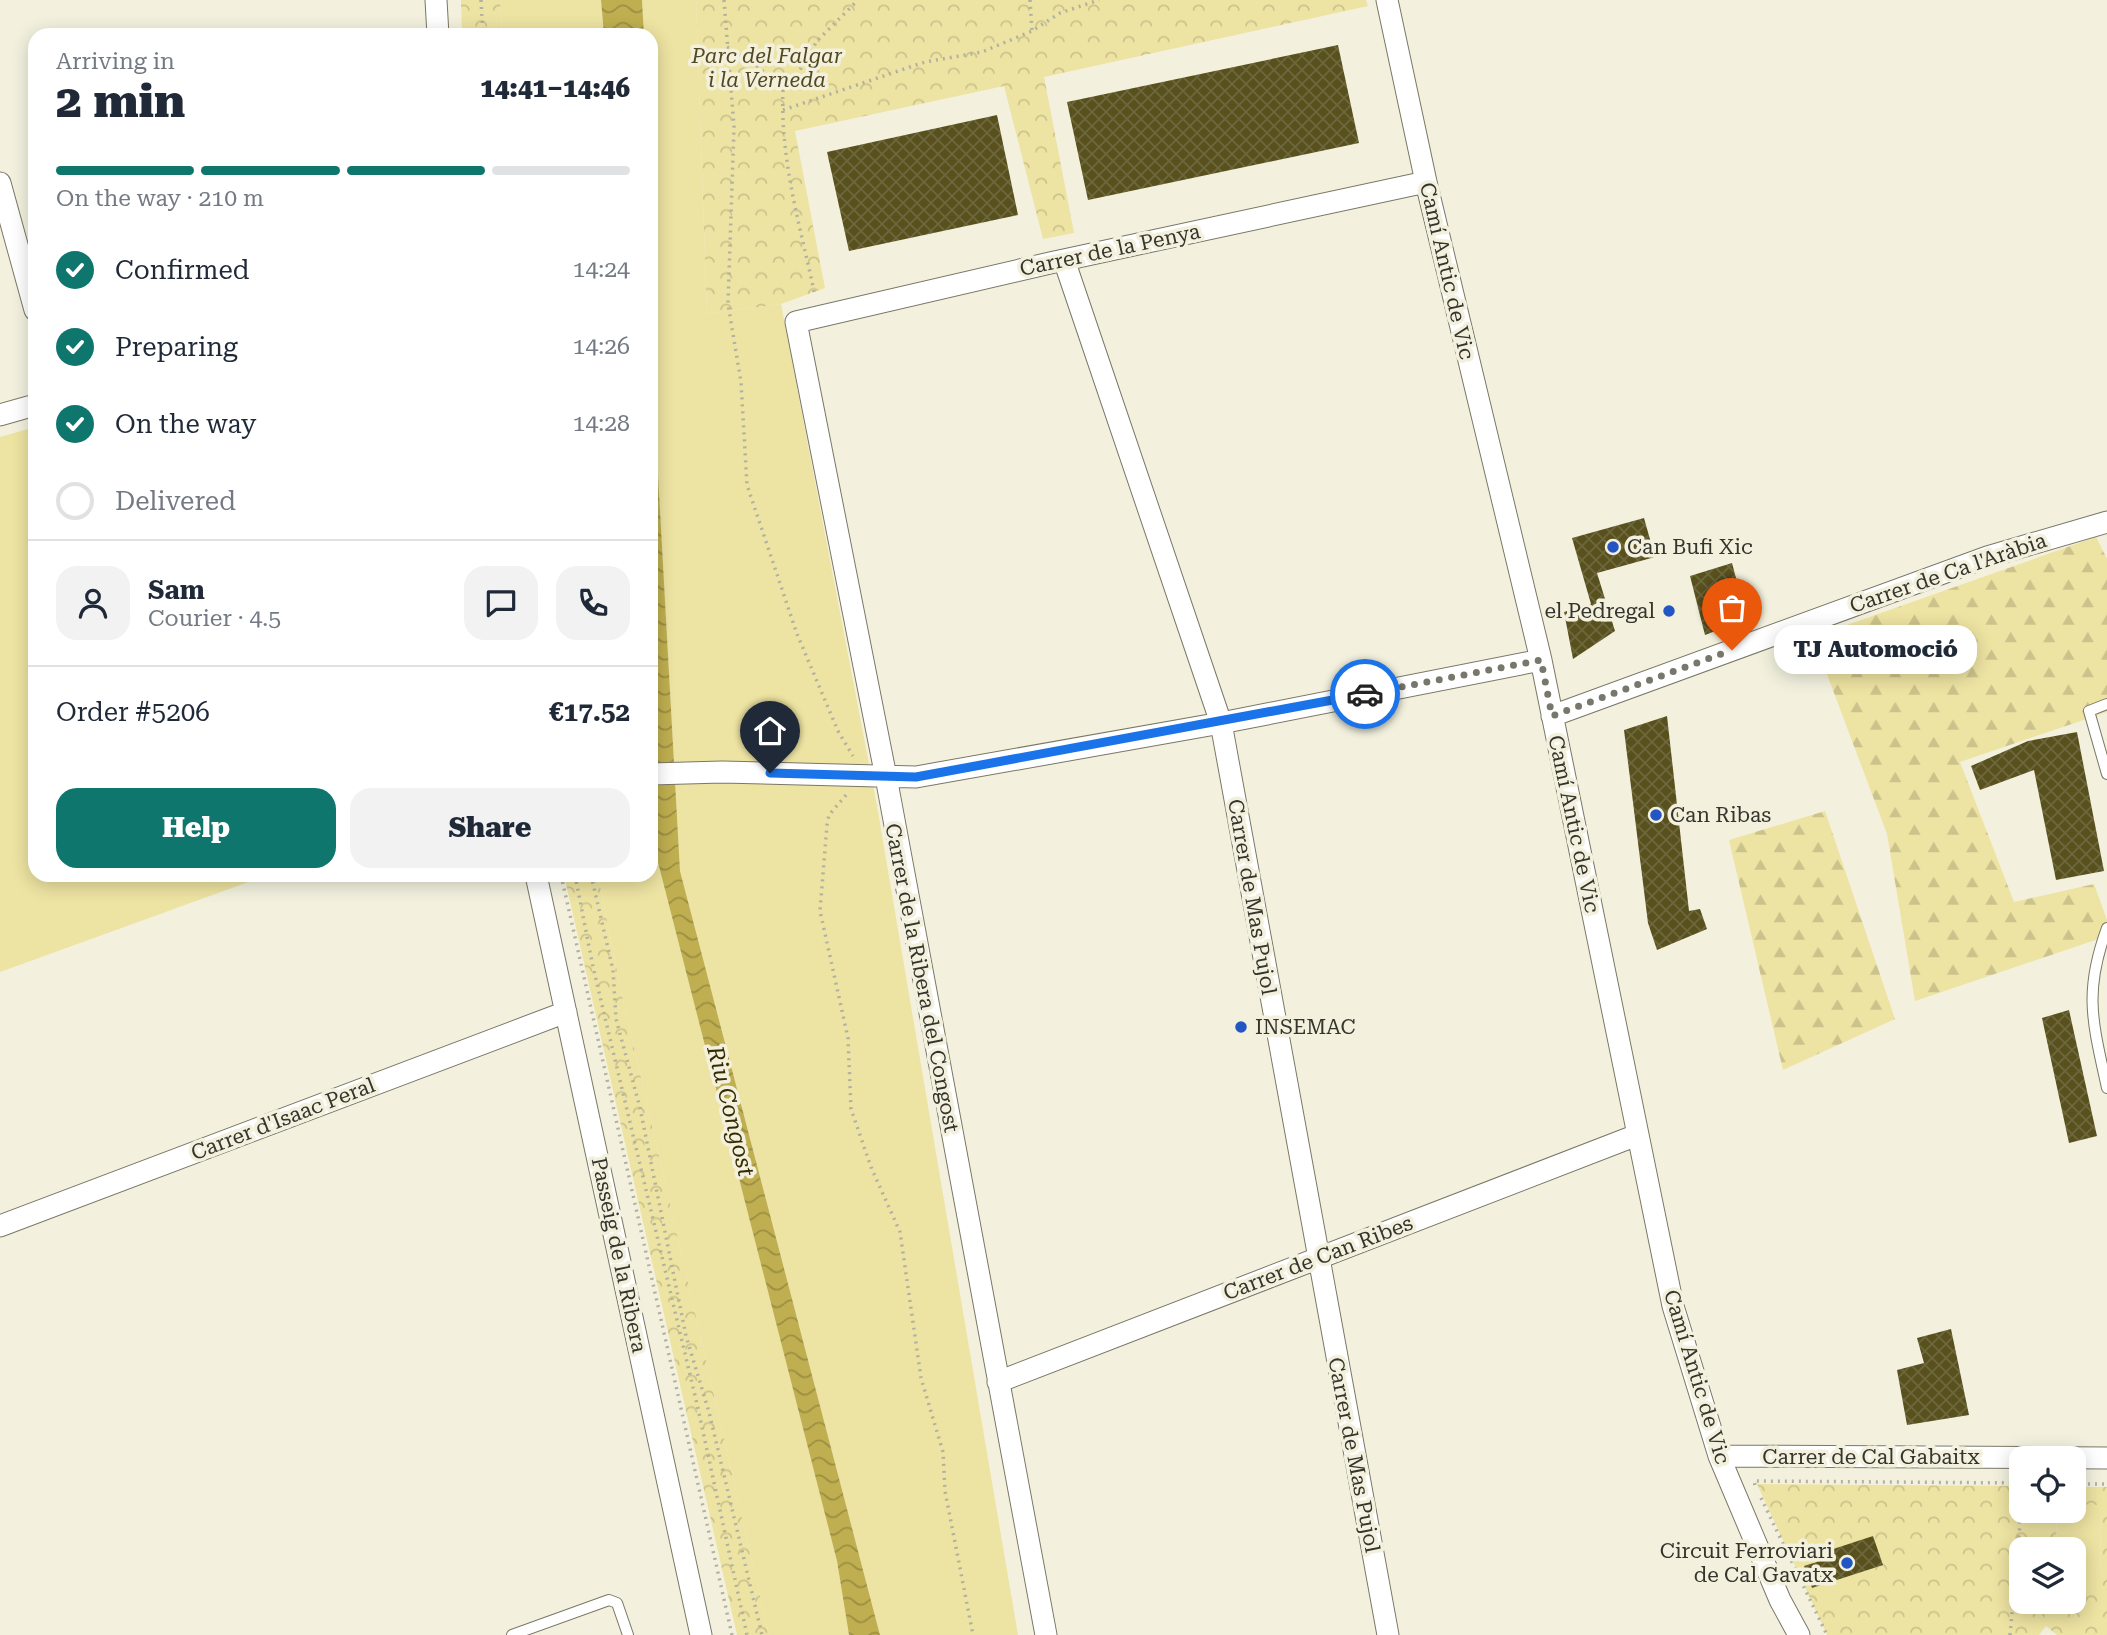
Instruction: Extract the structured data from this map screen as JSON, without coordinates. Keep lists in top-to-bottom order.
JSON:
{
  "streets": {
    "street": [
      "Carrer de la Penya",
      "Camí Antic de Vic",
      "Carrer de Ca l'Aràbia",
      "Carrer de Mas Pujol",
      "Carrer de la Ribera del Congost",
      "Carrer d'Isaac Peral",
      "Passeig de la Ribera",
      "Carrer de Can Ribes",
      "Carrer de Cal Gabaitx"
    ]
  },
  "crossings": [
    ["Carrer de la Penya", "Camí Antic de Vic"],
    ["Carrer de la Penya", "Carrer de Mas Pujol"],
    ["Carrer de la Penya", "Carrer de la Ribera del Congost"],
    ["Camí Antic de Vic", "Carrer de Ca l'Aràbia"],
    ["Camí Antic de Vic", "Carrer de Can Ribes"],
    ["Camí Antic de Vic", "Carrer de Cal Gabaitx"],
    ["Carrer de Mas Pujol", "Carrer de Can Ribes"],
    ["Carrer de la Ribera del Congost", "Carrer de Can Ribes"],
    ["Carrer d'Isaac Peral", "Passeig de la Ribera"]
  ],
  "water": ["Riu Congost"],
  "parks": ["Parc del Falgar i la Verneda"],
  "places": [
    "Can Bufi Xic",
    "el Pedregal",
    "TJ Automoció",
    "Can Ribas",
    "INSEMAC",
    "Circuit Ferroviari de Cal Gavatx"
  ],
  "page": {
    "heading": ["2 min", "Arriving in", "14:41–14:46"],
    "panel": [
      "Sam",
      "Courier · 4.5",
      "Order #5206",
      "€17.52"
    ],
    "bar": "On the way · 210 m",
    "list": [
      ["Confirmed", "14:24"],
      ["Preparing", "14:26"],
      ["On the way", "14:28"],
      "Delivered"
    ],
    "bubble": "TJ Automoció",
    "buttons": ["Help", "Share"]
  }
}
